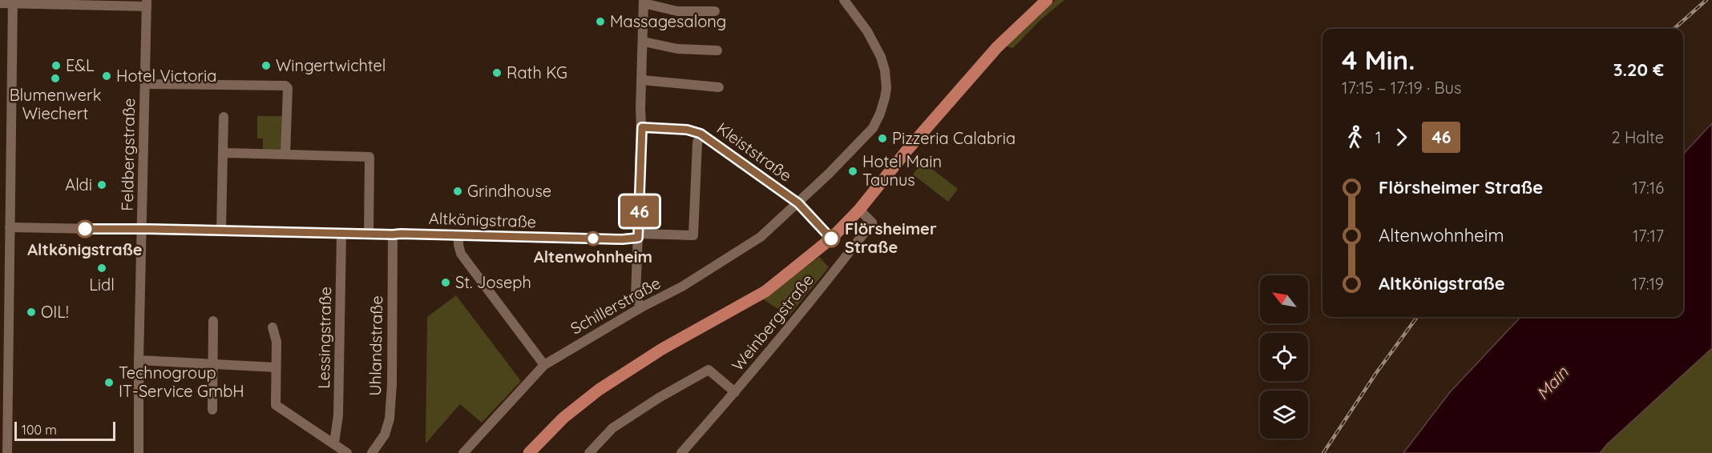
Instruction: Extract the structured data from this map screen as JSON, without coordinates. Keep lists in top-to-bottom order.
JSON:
{
  "streets": {
    "street": [
      "Kleiststraße",
      "Feldbergstraße",
      "Altkönigstraße",
      "Schillerstraße",
      "Weinbergstraße",
      "Lessingstraße",
      "Uhlandstraße"
    ]
  },
  "crossings": [
    ["Kleiststraße", "Altkönigstraße"],
    ["Kleiststraße", "Schillerstraße"],
    ["Feldbergstraße", "Altkönigstraße"],
    ["Altkönigstraße", "Lessingstraße"],
    ["Altkönigstraße", "Uhlandstraße"]
  ],
  "water": ["Main"],
  "places": [
    "Massagesalong",
    "E&L",
    "Wingertwichtel",
    "Rath KG",
    "Hotel Victoria",
    "Blumenwerk Wiechert",
    "Pizzeria Calabria",
    "Hotel Main Taunus",
    "Aldi",
    "Grindhouse",
    "Altkönigstraße",
    "Altenwohnheim",
    "Flörsheimer Straße",
    "Lidl",
    "St. Joseph",
    "OIL!",
    "Technogroup IT-Service GmbH"
  ],
  "lines": ["bus line 46"],
  "scale_bar": "100 m",
  "north": "top left",
  "page": {
    "on_map": "46",
    "heading": ["4 Min.", "17:15 – 17:19 · Bus", "3.20 €"],
    "legs": ["1", "46", "2 Halte"],
    "list": [
      {
        "name": "Flörsheimer Straße",
        "value": "17:16"
      },
      {
        "name": "Altenwohnheim",
        "value": "17:17"
      },
      {
        "name": "Altkönigstraße",
        "value": "17:19"
      }
    ],
    "scale": "100 m"
  }
}
